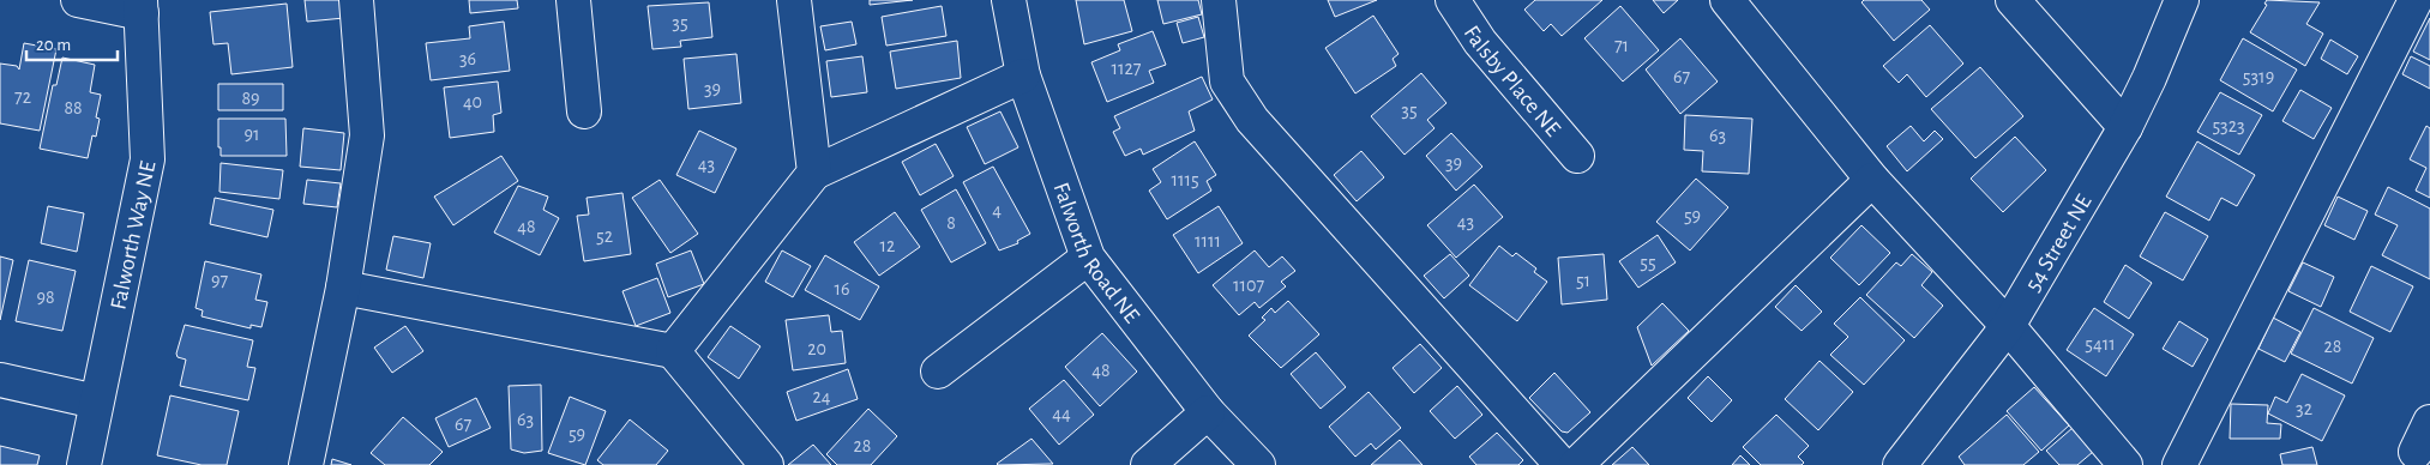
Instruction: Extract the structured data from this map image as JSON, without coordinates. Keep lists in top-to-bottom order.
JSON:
{
  "streets": {
    "street": [
      "Falsby Place NE",
      "Falworth Way NE",
      "54 Street NE",
      "Falworth Road NE"
    ]
  },
  "house_numbers": [
    "35",
    "71",
    "36",
    "1127",
    "67",
    "5319",
    "39",
    "72",
    "89",
    "40",
    "88",
    "35",
    "5323",
    "91",
    "63",
    "39",
    "43",
    "1115",
    "4",
    "59",
    "43",
    "8",
    "48",
    "52",
    "1111",
    "12",
    "55",
    "97",
    "51",
    "1107",
    "16",
    "98",
    "5411",
    "28",
    "20",
    "48",
    "24",
    "32",
    "44",
    "63",
    "67",
    "59",
    "28"
  ],
  "scale_bar": "20 m"
}
